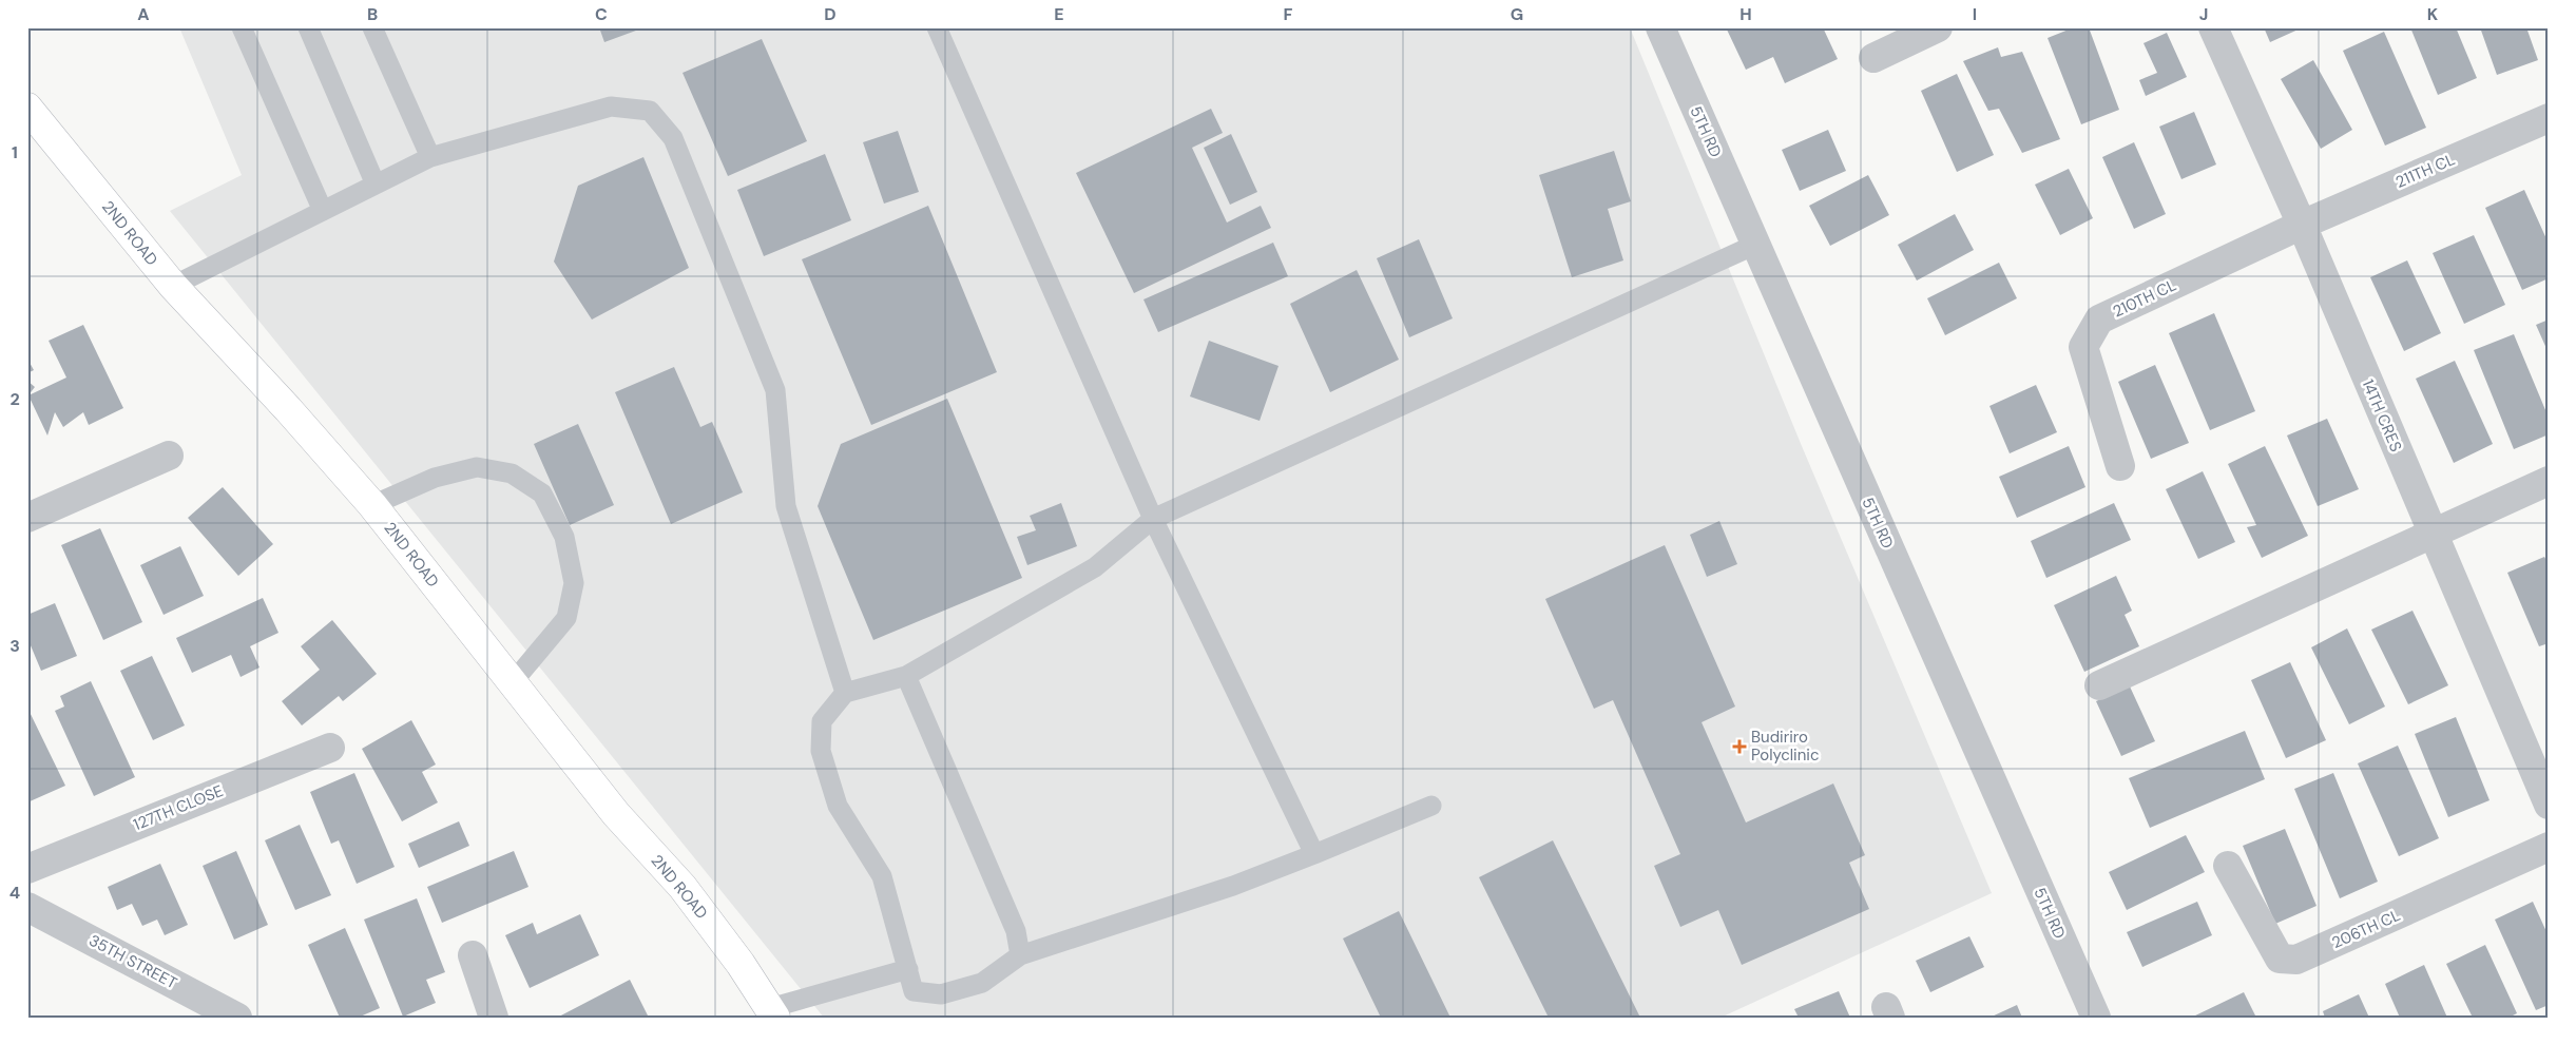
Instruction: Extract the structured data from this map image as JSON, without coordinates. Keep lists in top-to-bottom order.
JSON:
{
  "streets": {
    "street": [
      "5TH RD",
      "211TH CL",
      "2ND ROAD",
      "210TH CL",
      "14TH CRES",
      "127TH CLOSE",
      "206TH CL",
      "35TH STREET"
    ]
  },
  "crossings": [
    ["211TH CL", "210TH CL"],
    ["211TH CL", "14TH CRES"],
    ["210TH CL", "14TH CRES"]
  ],
  "places": {
    "health": ["Budiriro Polyclinic"]
  },
  "grid": {
    "columns": [
      "A",
      "B",
      "C",
      "D",
      "E",
      "F",
      "G",
      "H",
      "I",
      "J",
      "K"
    ],
    "rows": [
      "1",
      "2",
      "3",
      "4"
    ]
  }
}
